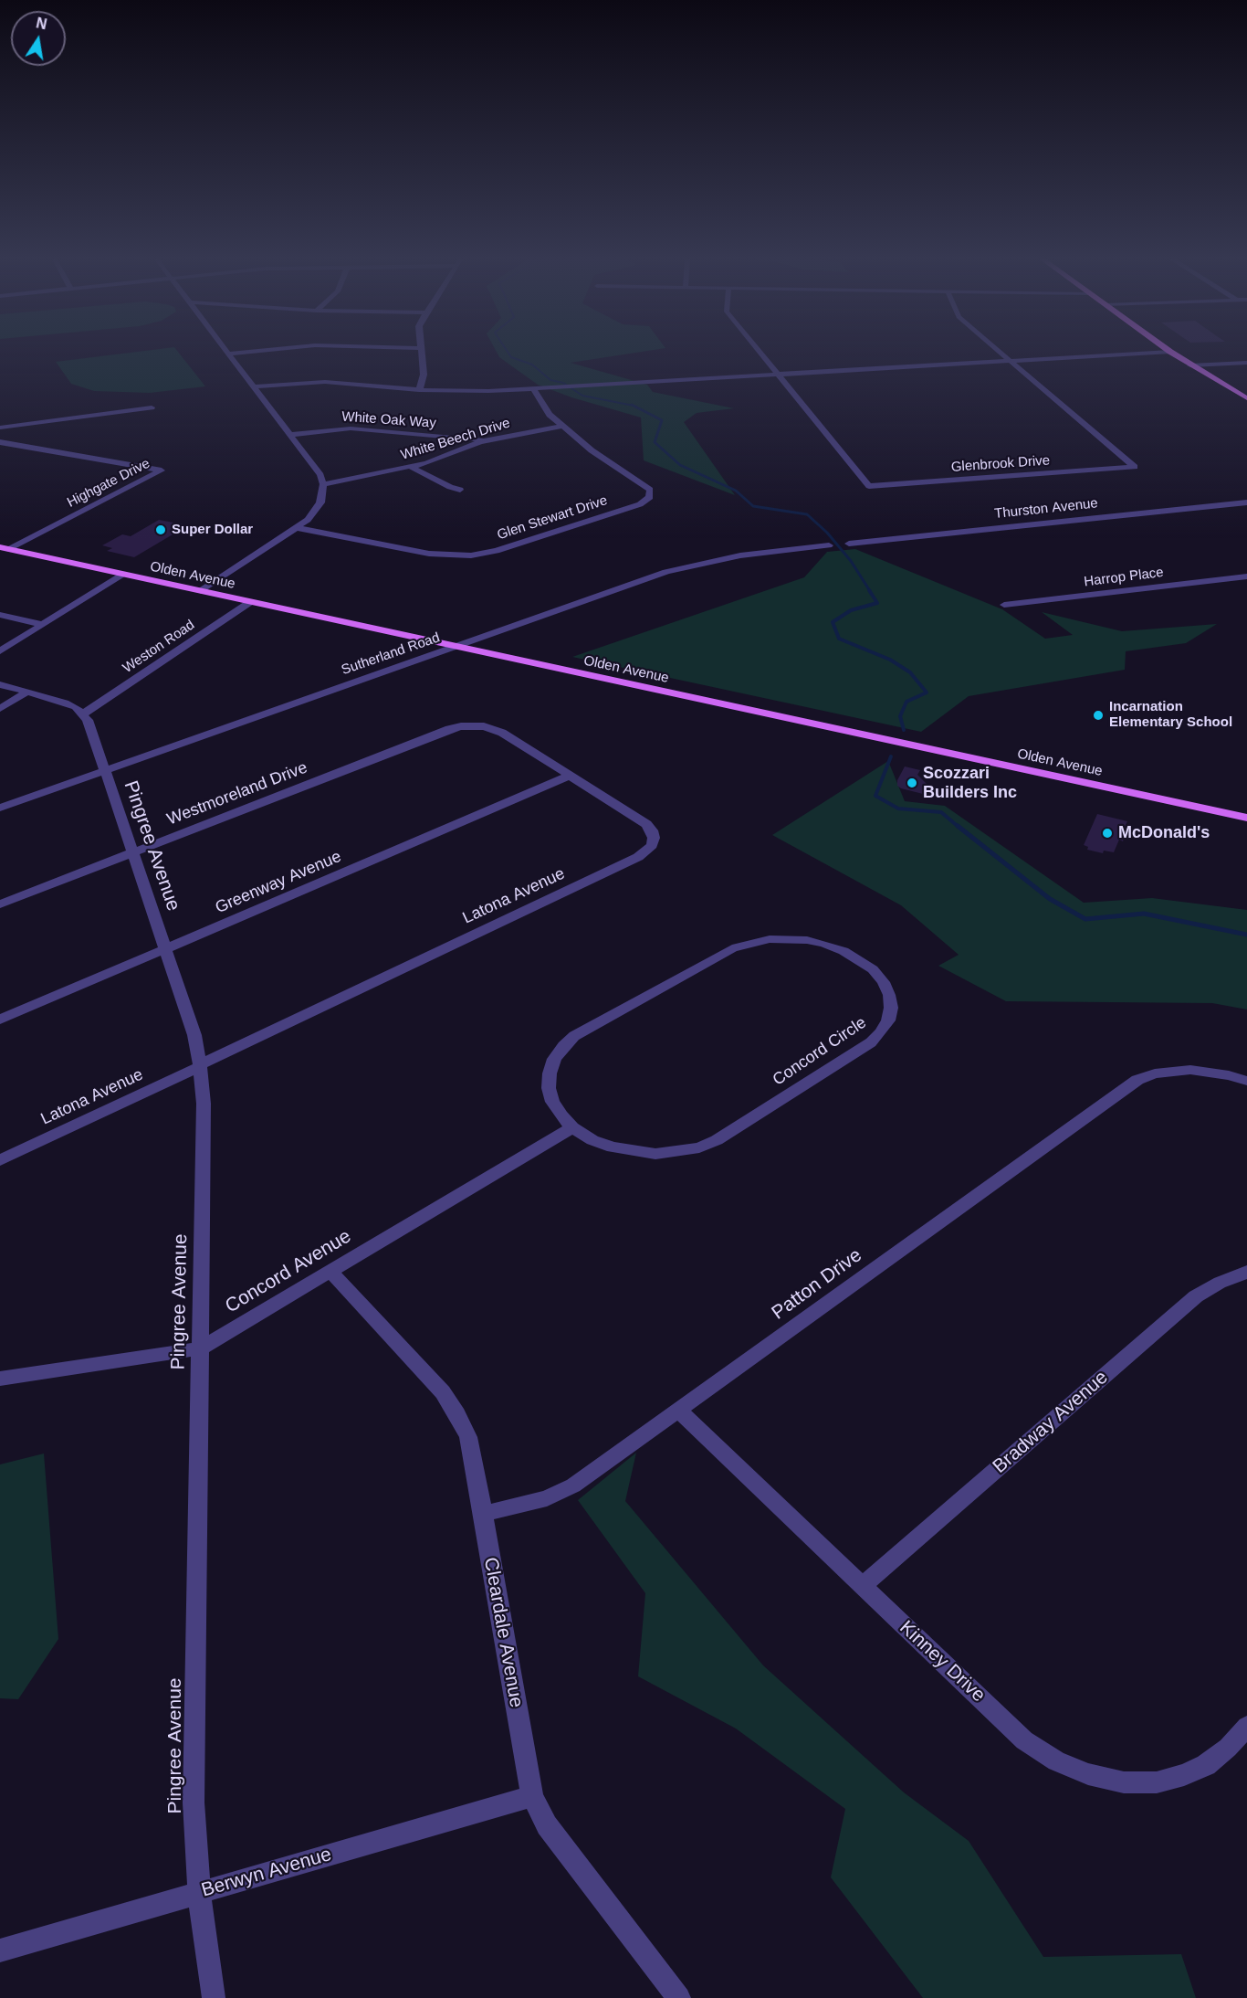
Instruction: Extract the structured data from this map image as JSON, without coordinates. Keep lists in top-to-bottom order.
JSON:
{
  "streets": {
    "main road": ["Olden Avenue"],
    "street": [
      "White Oak Way",
      "White Beech Drive",
      "Glenbrook Drive",
      "Highgate Drive",
      "Thurston Avenue",
      "Glen Stewart Drive",
      "Harrop Place",
      "Weston Road",
      "Sutherland Road",
      "Westmoreland Drive",
      "Pingree Avenue",
      "Greenway Avenue",
      "Latona Avenue",
      "Concord Circle",
      "Concord Avenue",
      "Patton Drive",
      "Bradway Avenue",
      "Cleardale Avenue",
      "Kinney Drive",
      "Berwyn Avenue"
    ]
  },
  "crossings": [
    ["White Oak Way", "White Beech Drive"],
    ["White Beech Drive", "Glen Stewart Drive"],
    ["Highgate Drive", "Olden Avenue"],
    ["Olden Avenue", "Weston Road"],
    ["Olden Avenue", "Sutherland Road"],
    ["Weston Road", "Pingree Avenue"],
    ["Sutherland Road", "Pingree Avenue"],
    ["Westmoreland Drive", "Pingree Avenue"],
    ["Westmoreland Drive", "Latona Avenue"],
    ["Pingree Avenue", "Greenway Avenue"],
    ["Pingree Avenue", "Latona Avenue"],
    ["Pingree Avenue", "Concord Avenue"],
    ["Pingree Avenue", "Berwyn Avenue"],
    ["Greenway Avenue", "Latona Avenue"],
    ["Concord Circle", "Concord Avenue"],
    ["Concord Avenue", "Cleardale Avenue"],
    ["Patton Drive", "Cleardale Avenue"],
    ["Patton Drive", "Kinney Drive"],
    ["Bradway Avenue", "Kinney Drive"],
    ["Cleardale Avenue", "Berwyn Avenue"]
  ],
  "places": [
    "Super Dollar",
    "Incarnation Elementary School",
    "Scozzari Builders Inc",
    "McDonald's"
  ],
  "north": "top"
}
